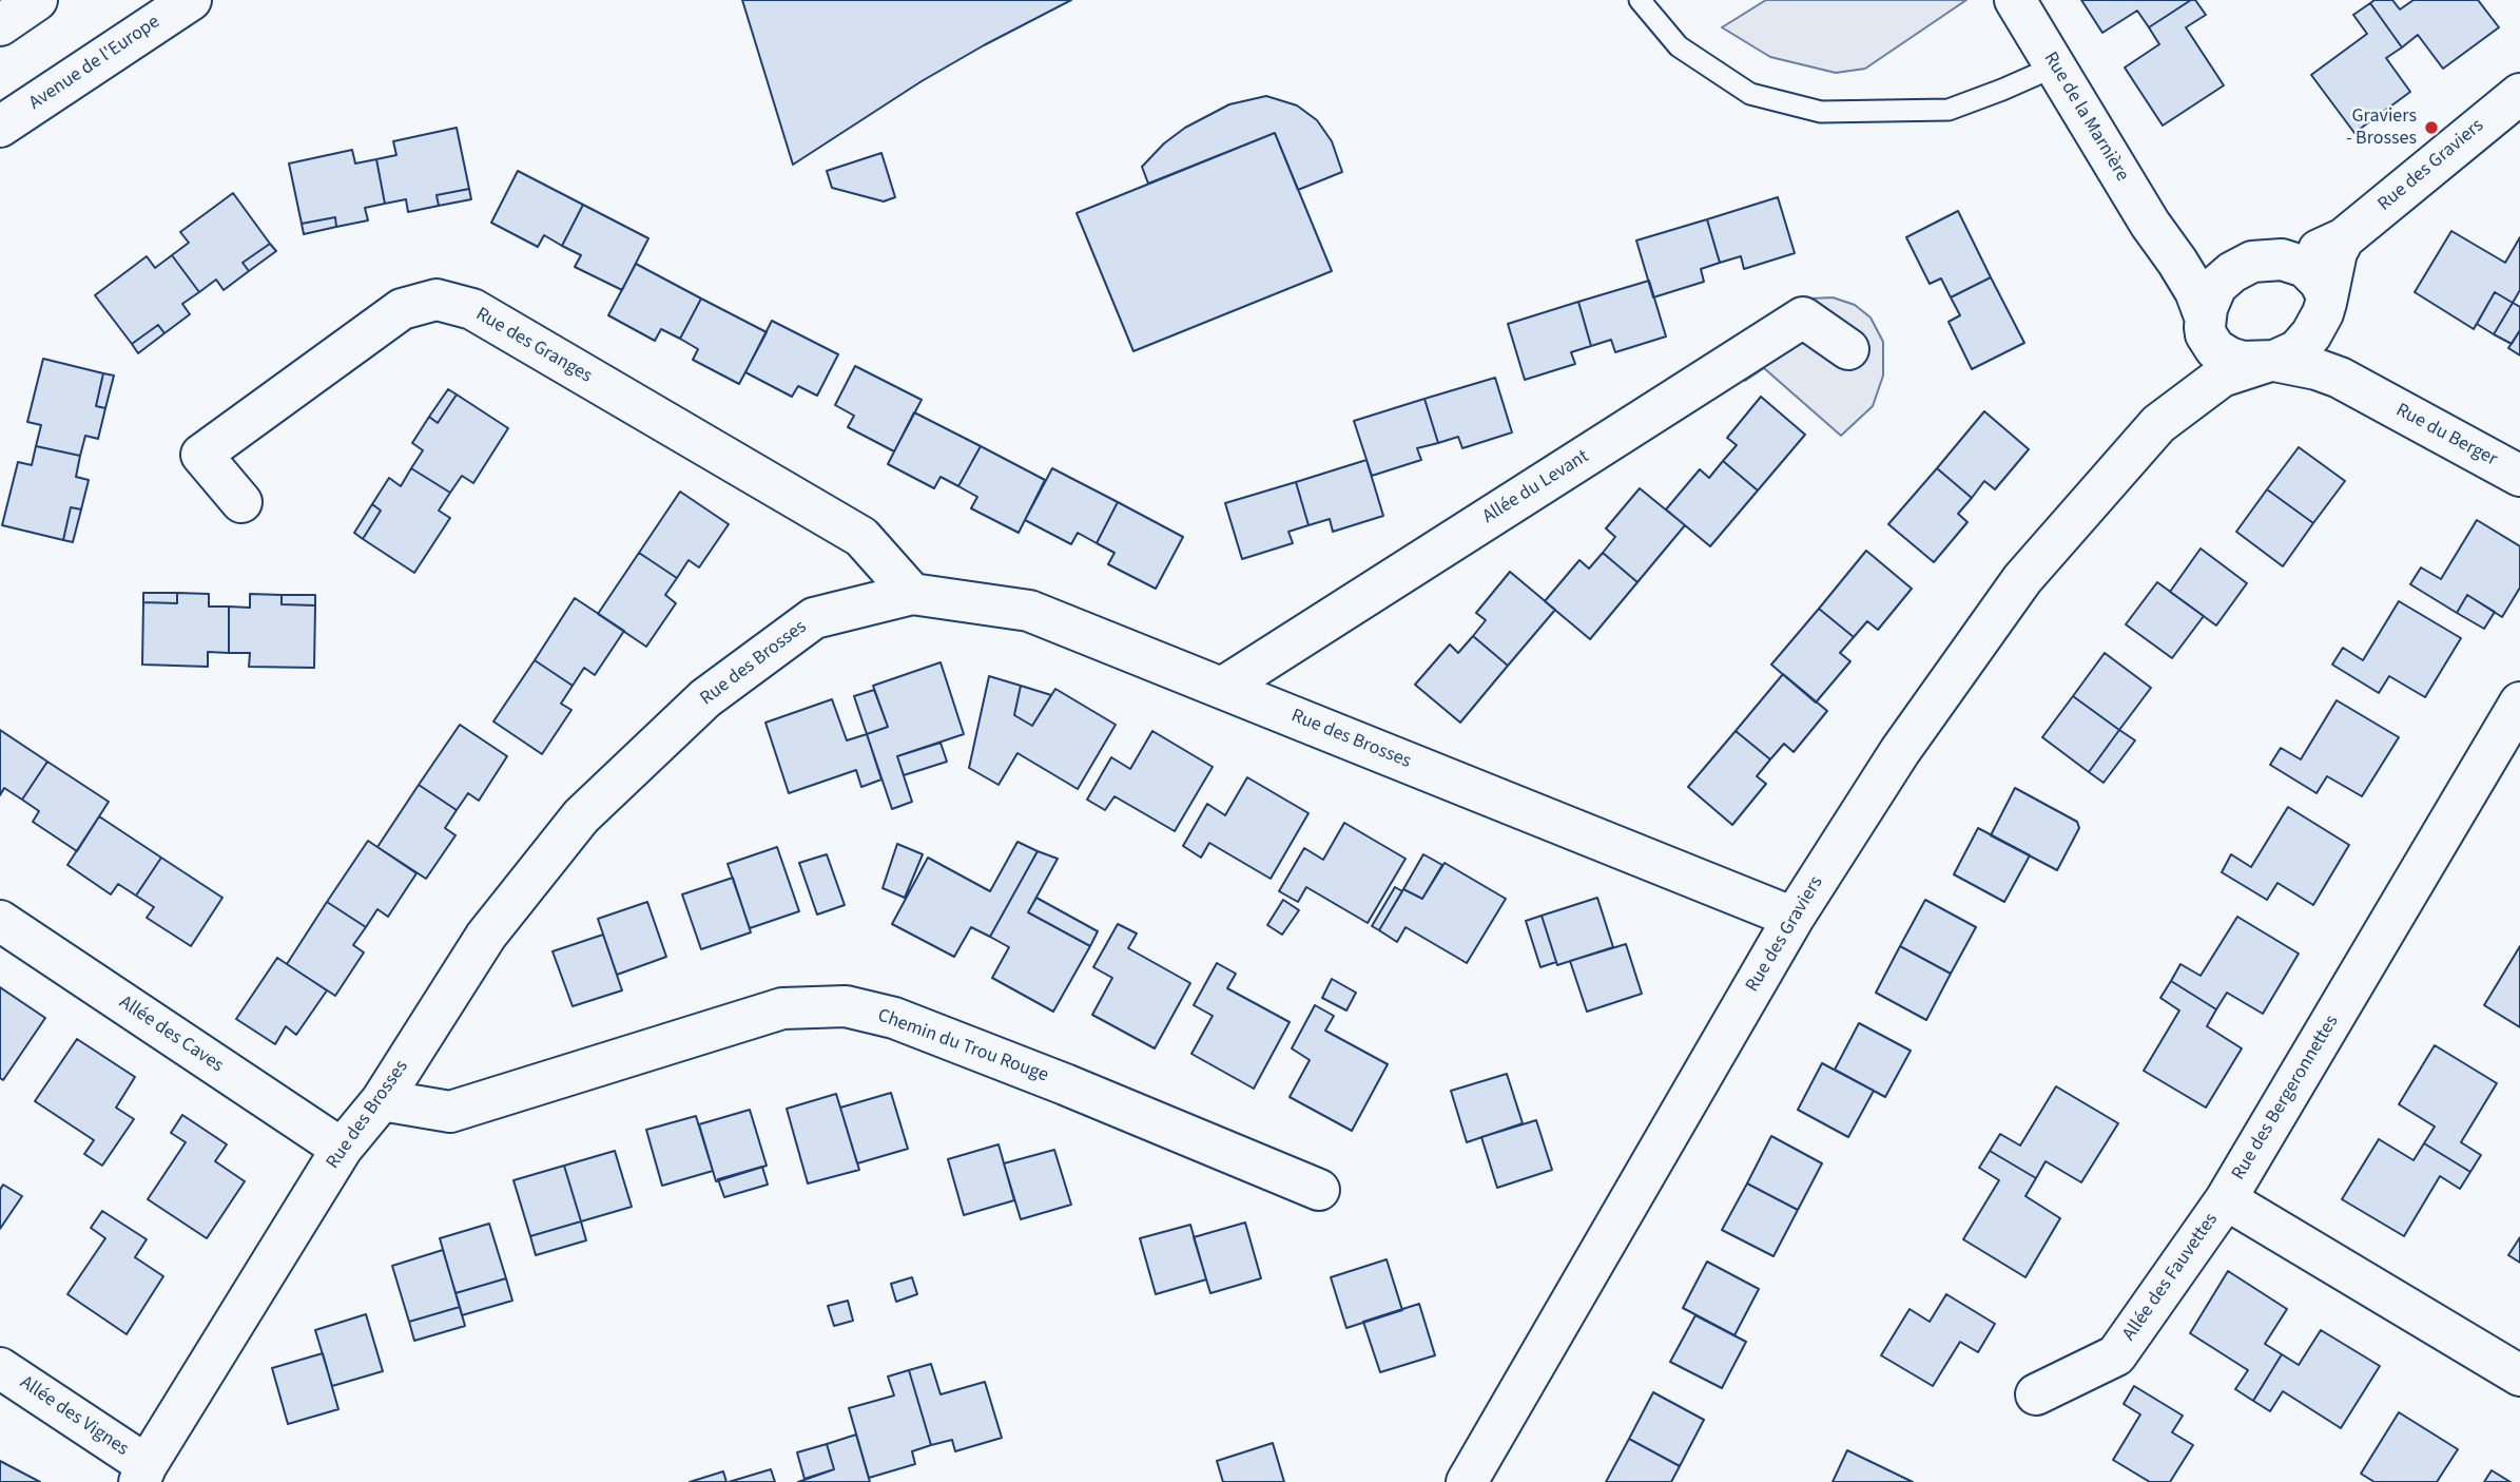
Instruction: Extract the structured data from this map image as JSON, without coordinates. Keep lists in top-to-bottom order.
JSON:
{
  "streets": {
    "street": [
      "Avenue de l'Europe",
      "Rue de la Marnière",
      "Rue des Graviers",
      "Rue des Granges",
      "Rue du Berger",
      "Allée du Levant",
      "Rue des Brosses",
      "Allée des Caves",
      "Chemin du Trou Rouge",
      "Rue des Bergeronnettes",
      "Allée des Fauvettes",
      "Allée des Vignes"
    ]
  },
  "crossings": [
    ["Rue de la Marnière", "Rue des Graviers"],
    ["Rue de la Marnière", "Rue du Berger"],
    ["Rue des Graviers", "Rue du Berger"],
    ["Rue des Graviers", "Rue des Brosses"],
    ["Rue des Granges", "Rue des Brosses"],
    ["Allée du Levant", "Rue des Brosses"],
    ["Rue des Brosses", "Allée des Caves"],
    ["Rue des Brosses", "Chemin du Trou Rouge"],
    ["Rue des Brosses", "Allée des Vignes"],
    ["Rue des Bergeronnettes", "Allée des Fauvettes"]
  ],
  "places": ["Graviers - Brosses"]
}
